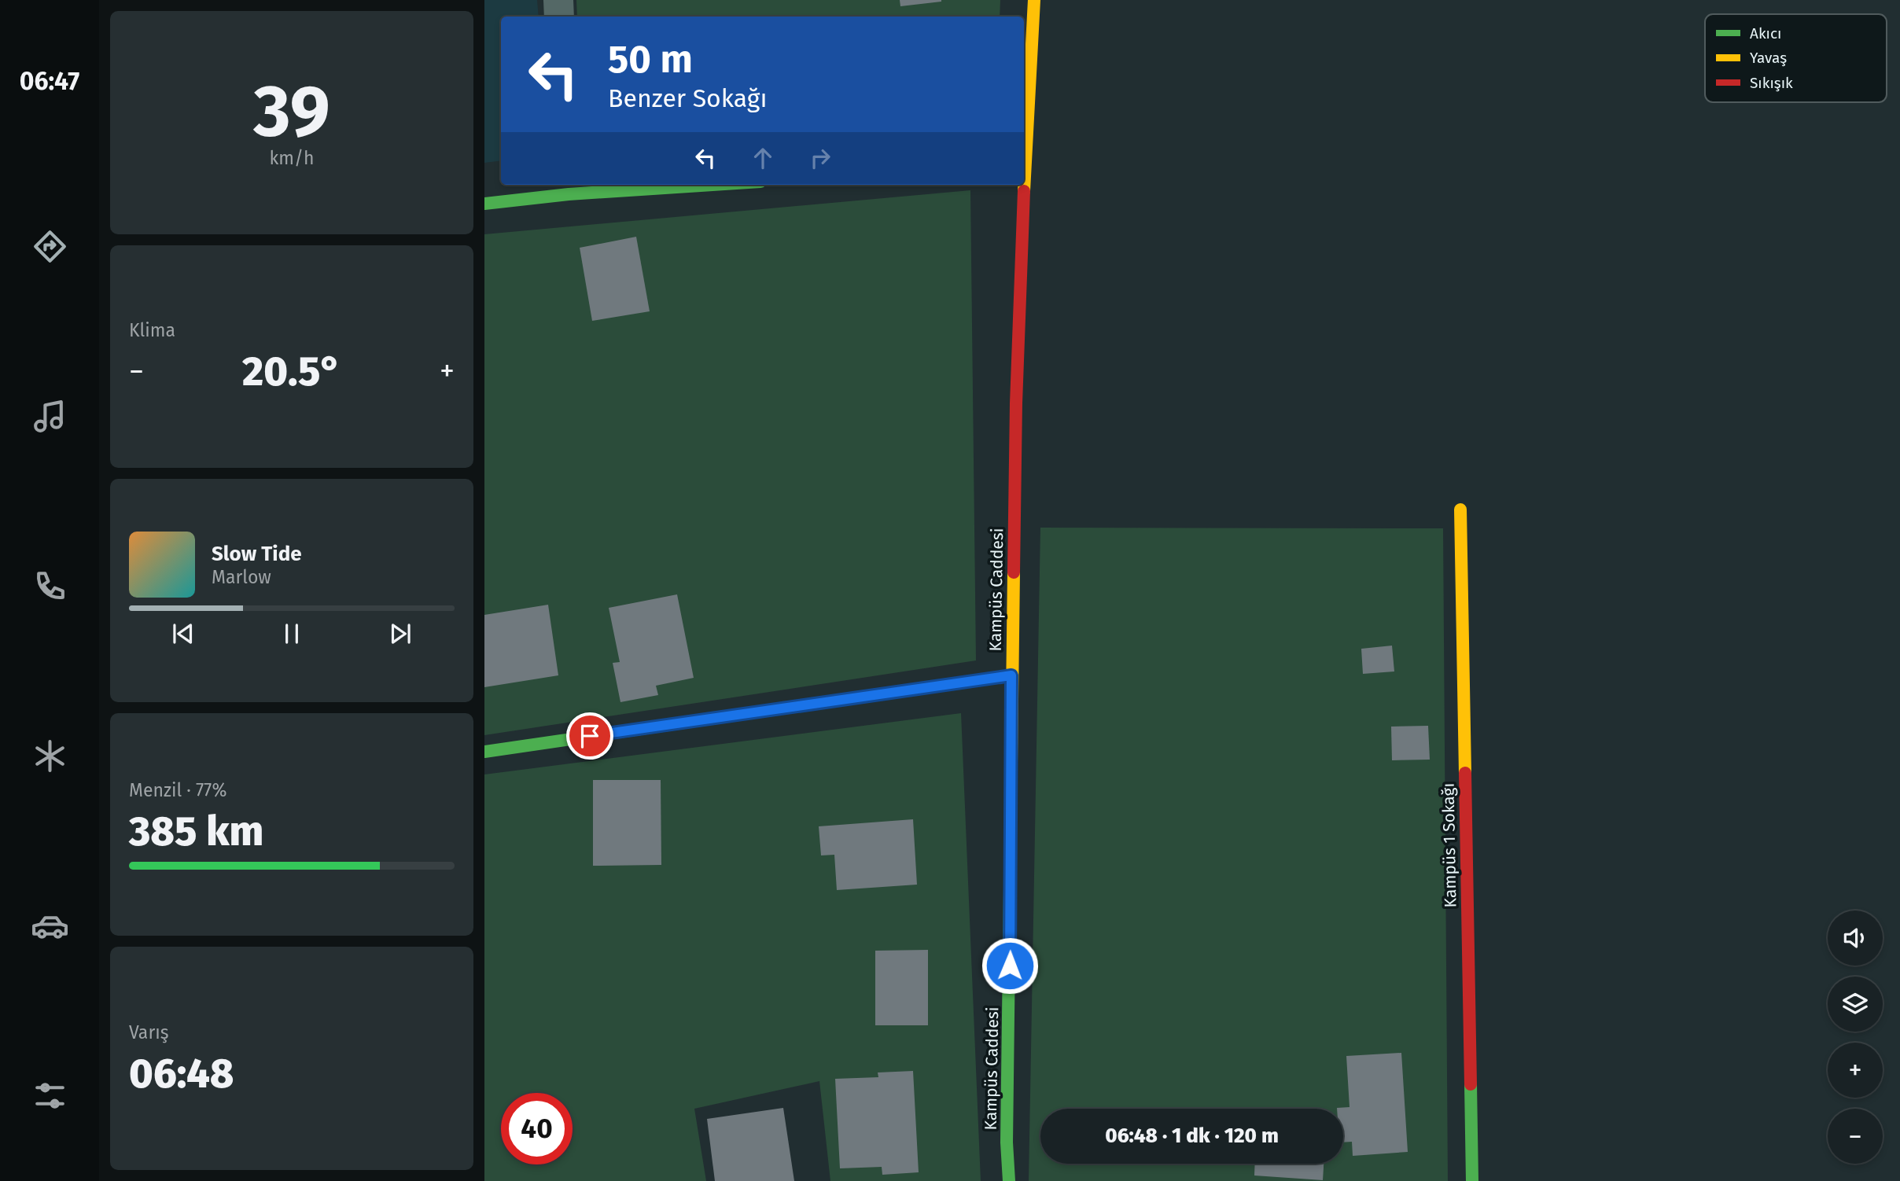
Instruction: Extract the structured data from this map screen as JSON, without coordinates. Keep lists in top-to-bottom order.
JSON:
{
  "streets": {
    "street": ["Kampüs Caddesi", "Kampüs 1 Sokağı"]
  },
  "legend": ["Akıcı", "Yavaş", "Sıkışık"],
  "page": {
    "tabs": "06:47",
    "tile": [
      ["39", "km/h"],
      "Klima",
      ["Menzil · 77%", "385 km"],
      ["Varış", "06:48"]
    ],
    "turn": ["50 m", "Benzer Sokağı"],
    "heat": ["−", "20.5°", "+"],
    "song": ["Slow Tide", "Marlow"],
    "map_buttons": ["+", "−"],
    "limit": "40",
    "trip": "06:48 · 1 dk · 120 m"
  }
}
